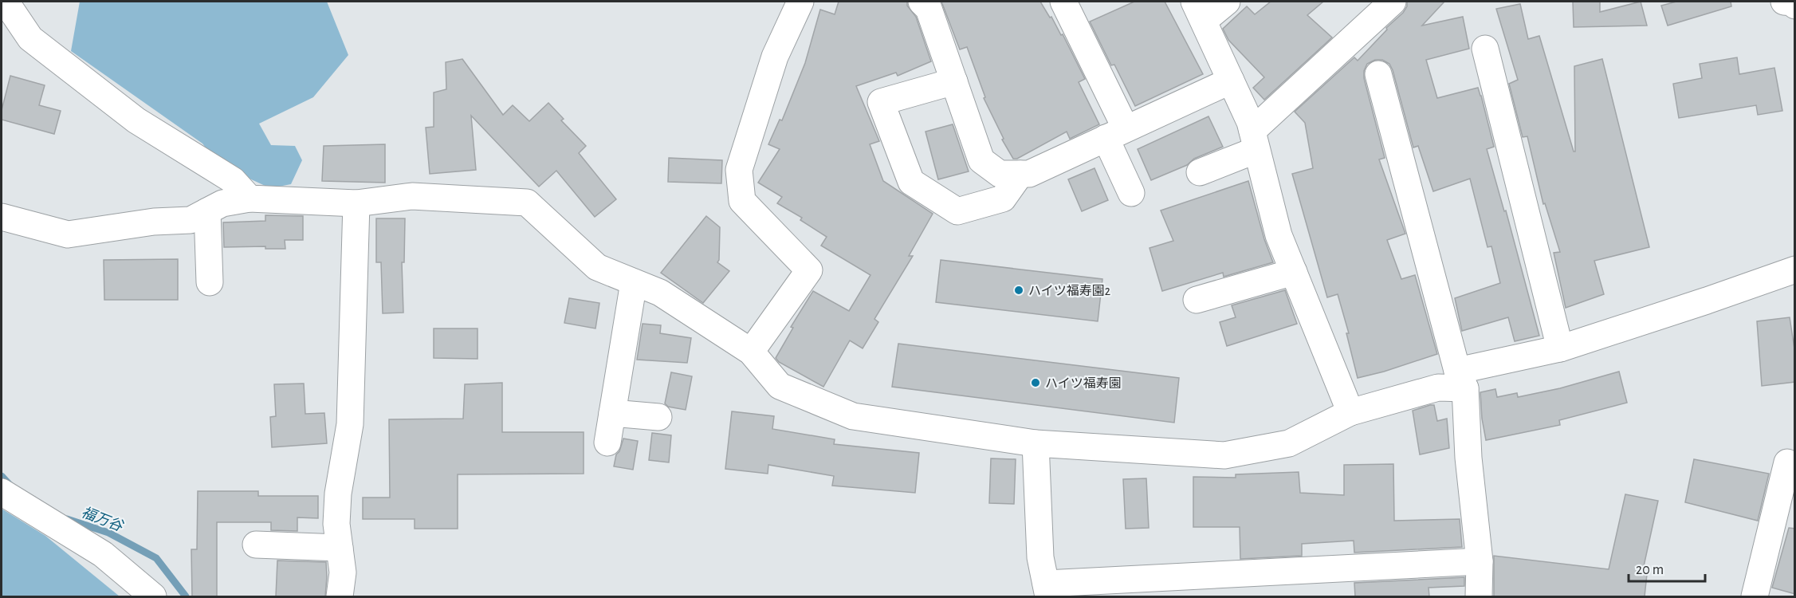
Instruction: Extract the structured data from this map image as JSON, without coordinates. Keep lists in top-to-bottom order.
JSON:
{
  "water": ["福万谷"],
  "places": ["ハイツ福寿園2", "ハイツ福寿園"],
  "scale_bar": "20 m"
}
